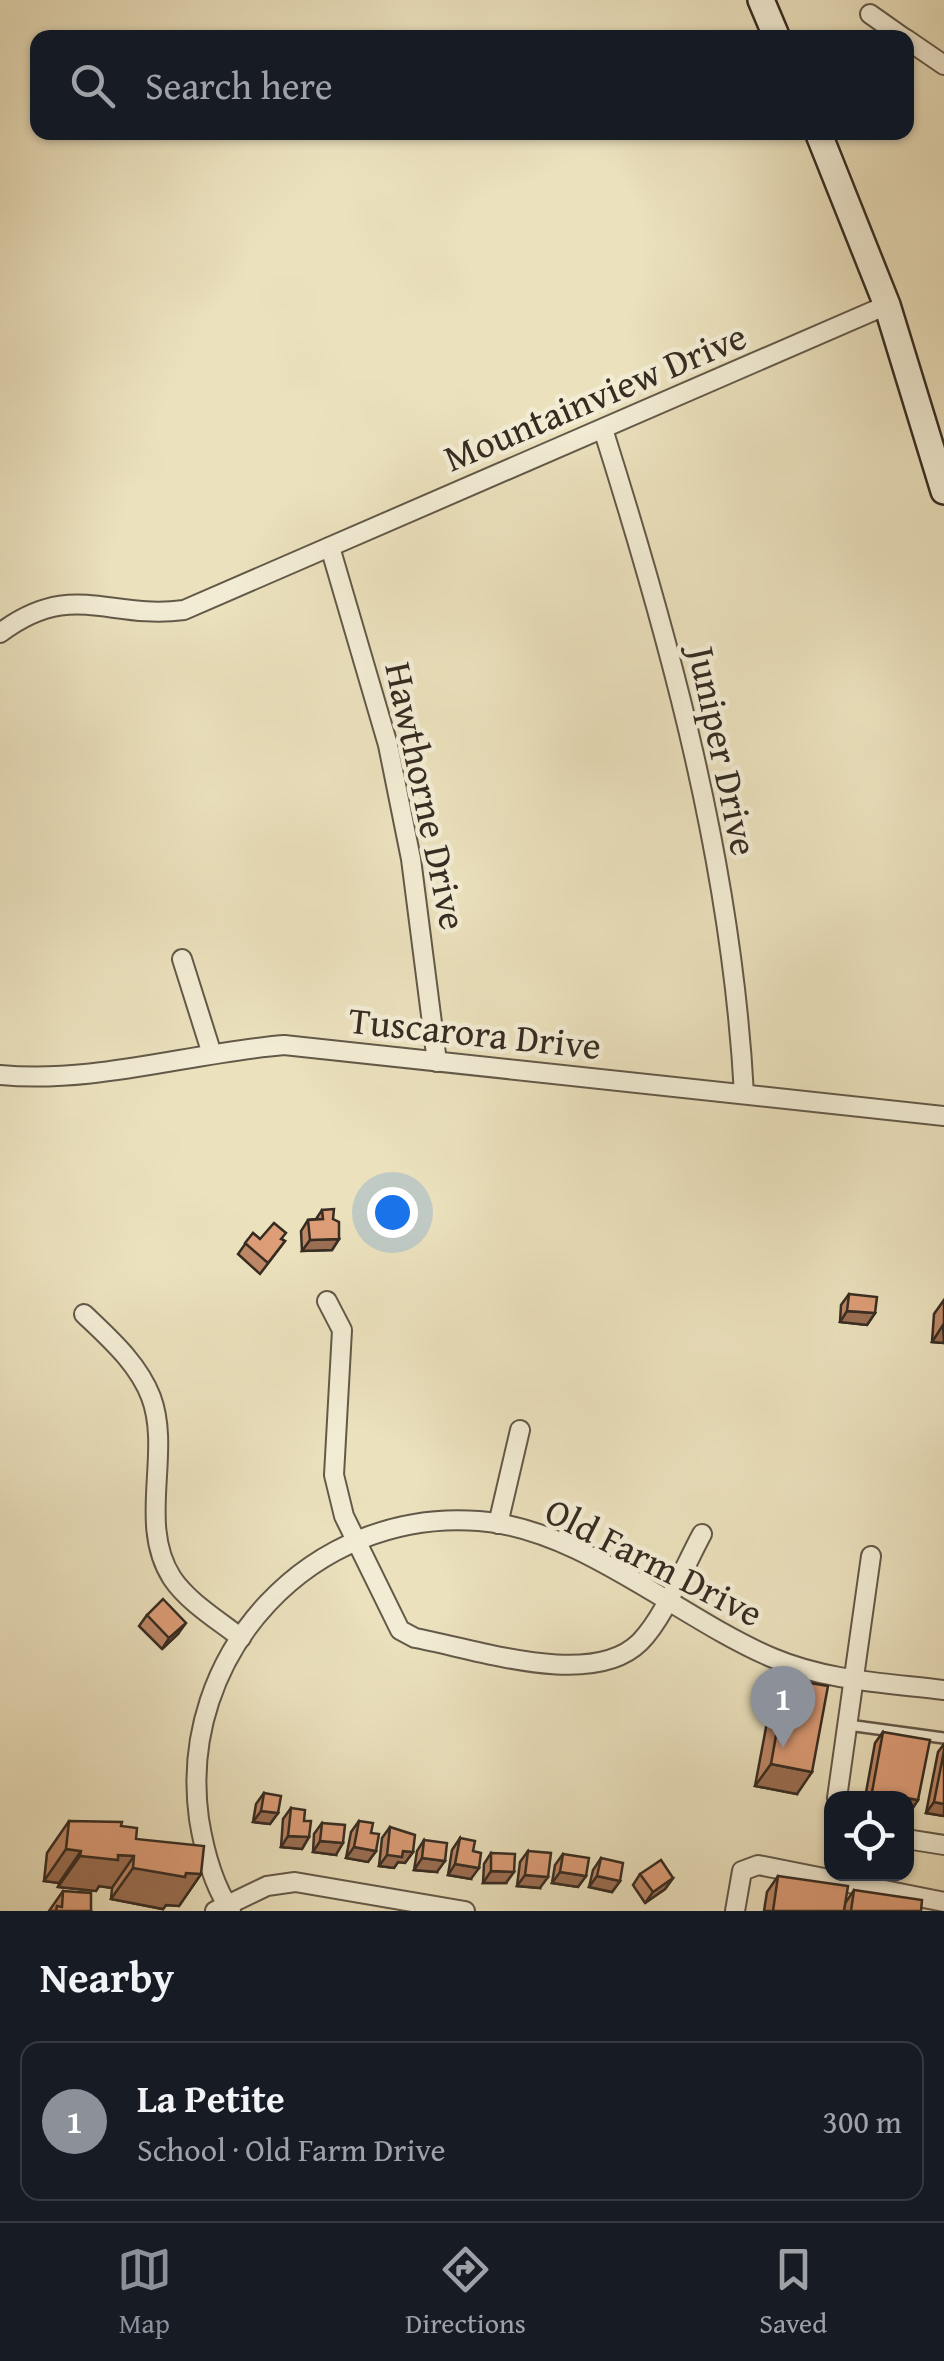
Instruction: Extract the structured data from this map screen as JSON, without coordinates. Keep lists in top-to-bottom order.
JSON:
{
  "streets": {
    "street": [
      "Mountainview Drive",
      "Juniper Drive",
      "Hawthorne Drive",
      "Tuscarora Drive",
      "Old Farm Drive"
    ]
  },
  "crossings": [
    ["Mountainview Drive", "Juniper Drive"],
    ["Mountainview Drive", "Hawthorne Drive"],
    ["Juniper Drive", "Tuscarora Drive"],
    ["Hawthorne Drive", "Tuscarora Drive"]
  ],
  "page": {
    "search": "Search here",
    "pins": "1",
    "heading": "Nearby",
    "list": [
      {
        "mark": "1",
        "name": "La Petite",
        "note": "School · Old Farm Drive",
        "value": "300 m"
      }
    ],
    "nav": ["Map", "Directions", "Saved"]
  }
}
